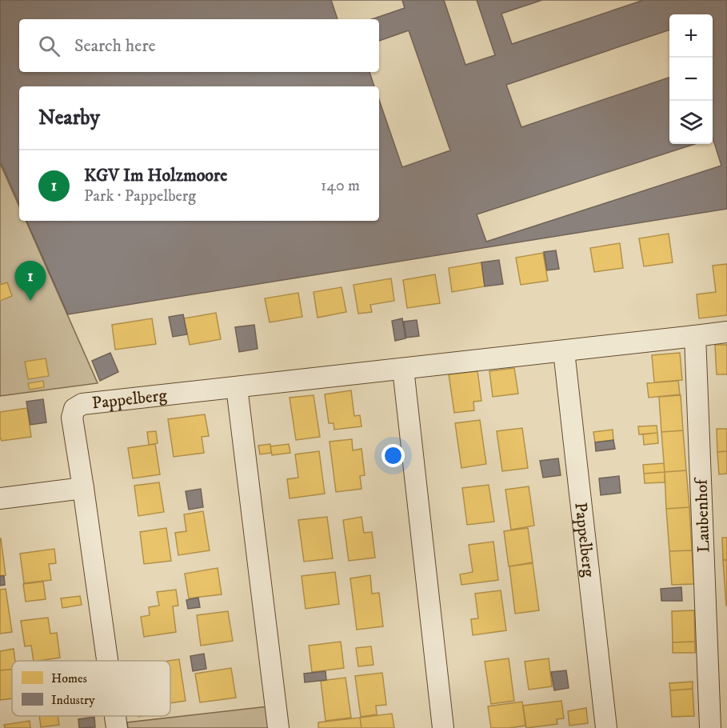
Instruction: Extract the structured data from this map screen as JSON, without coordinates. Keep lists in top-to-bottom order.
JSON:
{
  "streets": {
    "street": ["Pappelberg", "Laubenhof"]
  },
  "crossings": [
    ["Pappelberg", "Laubenhof"]
  ],
  "legend": ["Homes", "Industry"],
  "page": {
    "map_buttons": ["+", "−"],
    "search": "Search here",
    "heading": "Nearby",
    "list": [
      {
        "mark": "1",
        "name": "KGV Im Holzmoore",
        "note": "Park · Pappelberg",
        "value": "140 m"
      }
    ],
    "pins": "1"
  }
}
